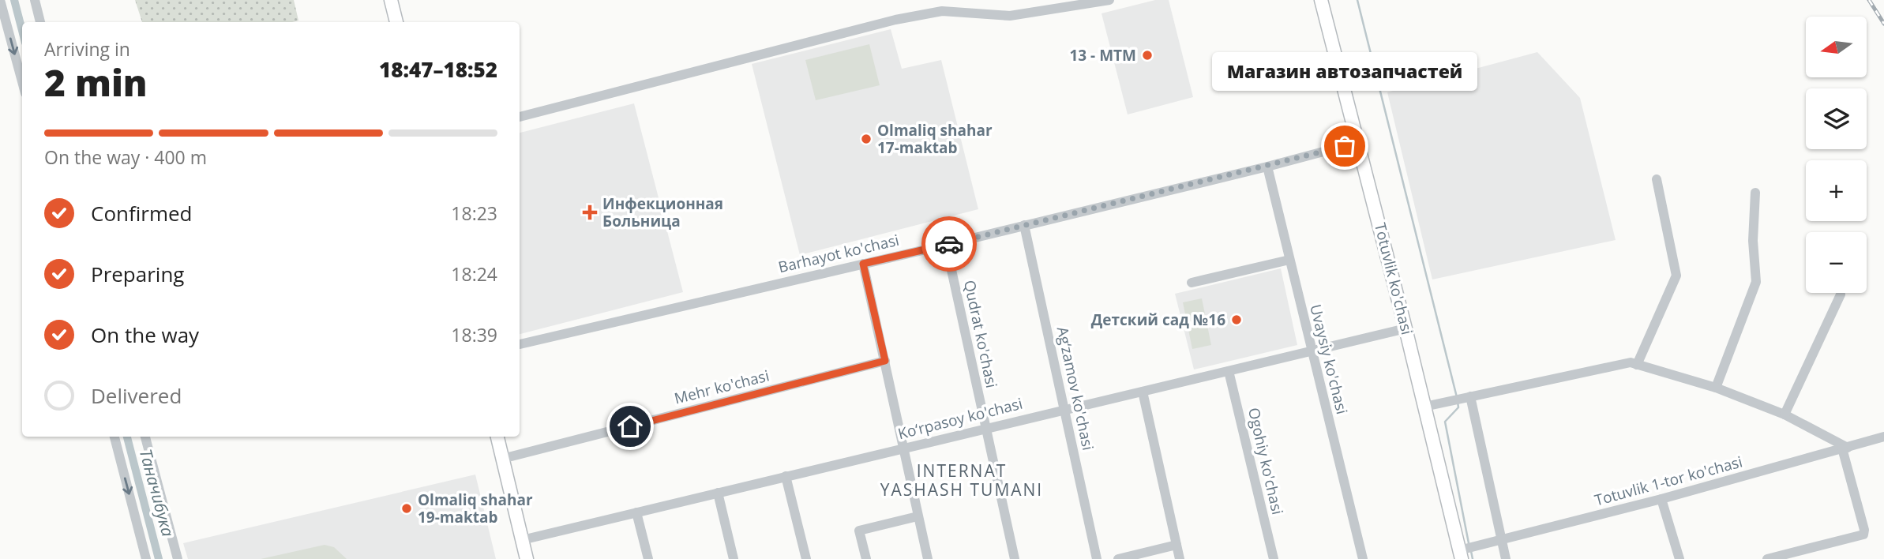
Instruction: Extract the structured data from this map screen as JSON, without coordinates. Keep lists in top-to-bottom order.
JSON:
{
  "streets": {
    "main road": ["Totuvlik ko'chasi"],
    "street": [
      "Barhayot ko'chasi",
      "Qudrat ko'chasi",
      "Uvaysiy ko'chasi",
      "Mehr ko'chasi",
      "Ag‘zamov ko'chasi",
      "Ko‘rpasoy ko'chasi",
      "Ogohiy ko'chasi",
      "Totuvlik 1-tor ko'chasi"
    ]
  },
  "crossings": [
    ["Barhayot ko'chasi", "Totuvlik ko'chasi"],
    ["Barhayot ko'chasi", "Qudrat ko'chasi"],
    ["Barhayot ko'chasi", "Uvaysiy ko'chasi"],
    ["Barhayot ko'chasi", "Ag‘zamov ko'chasi"],
    ["Totuvlik ko'chasi", "Ko‘rpasoy ko'chasi"],
    ["Totuvlik ko'chasi", "Totuvlik 1-tor ko'chasi"],
    ["Qudrat ko'chasi", "Ko‘rpasoy ko'chasi"],
    ["Uvaysiy ko'chasi", "Ko‘rpasoy ko'chasi"],
    ["Ag‘zamov ko'chasi", "Ko‘rpasoy ko'chasi"],
    ["Ko‘rpasoy ko'chasi", "Ogohiy ko'chasi"]
  ],
  "districts": ["INTERNAT YASHASH TUMANI"],
  "water": ["Таначибука"],
  "places": {
    "other": [
      "13 - MTM",
      "Olmaliq shahar 17-maktab",
      "Магазин автозапчастей",
      "Детский сад №16",
      "Olmaliq shahar 19-maktab"
    ],
    "health": ["Инфекционная Больница"]
  },
  "north": "left",
  "page": {
    "map_buttons": ["+", "−"],
    "heading": ["2 min", "Arriving in", "18:47–18:52"],
    "bubble": "Магазин автозапчастей",
    "bar": "On the way · 400 m",
    "list": [
      ["Confirmed", "18:23"],
      ["Preparing", "18:24"],
      ["On the way", "18:39"],
      "Delivered"
    ]
  }
}
